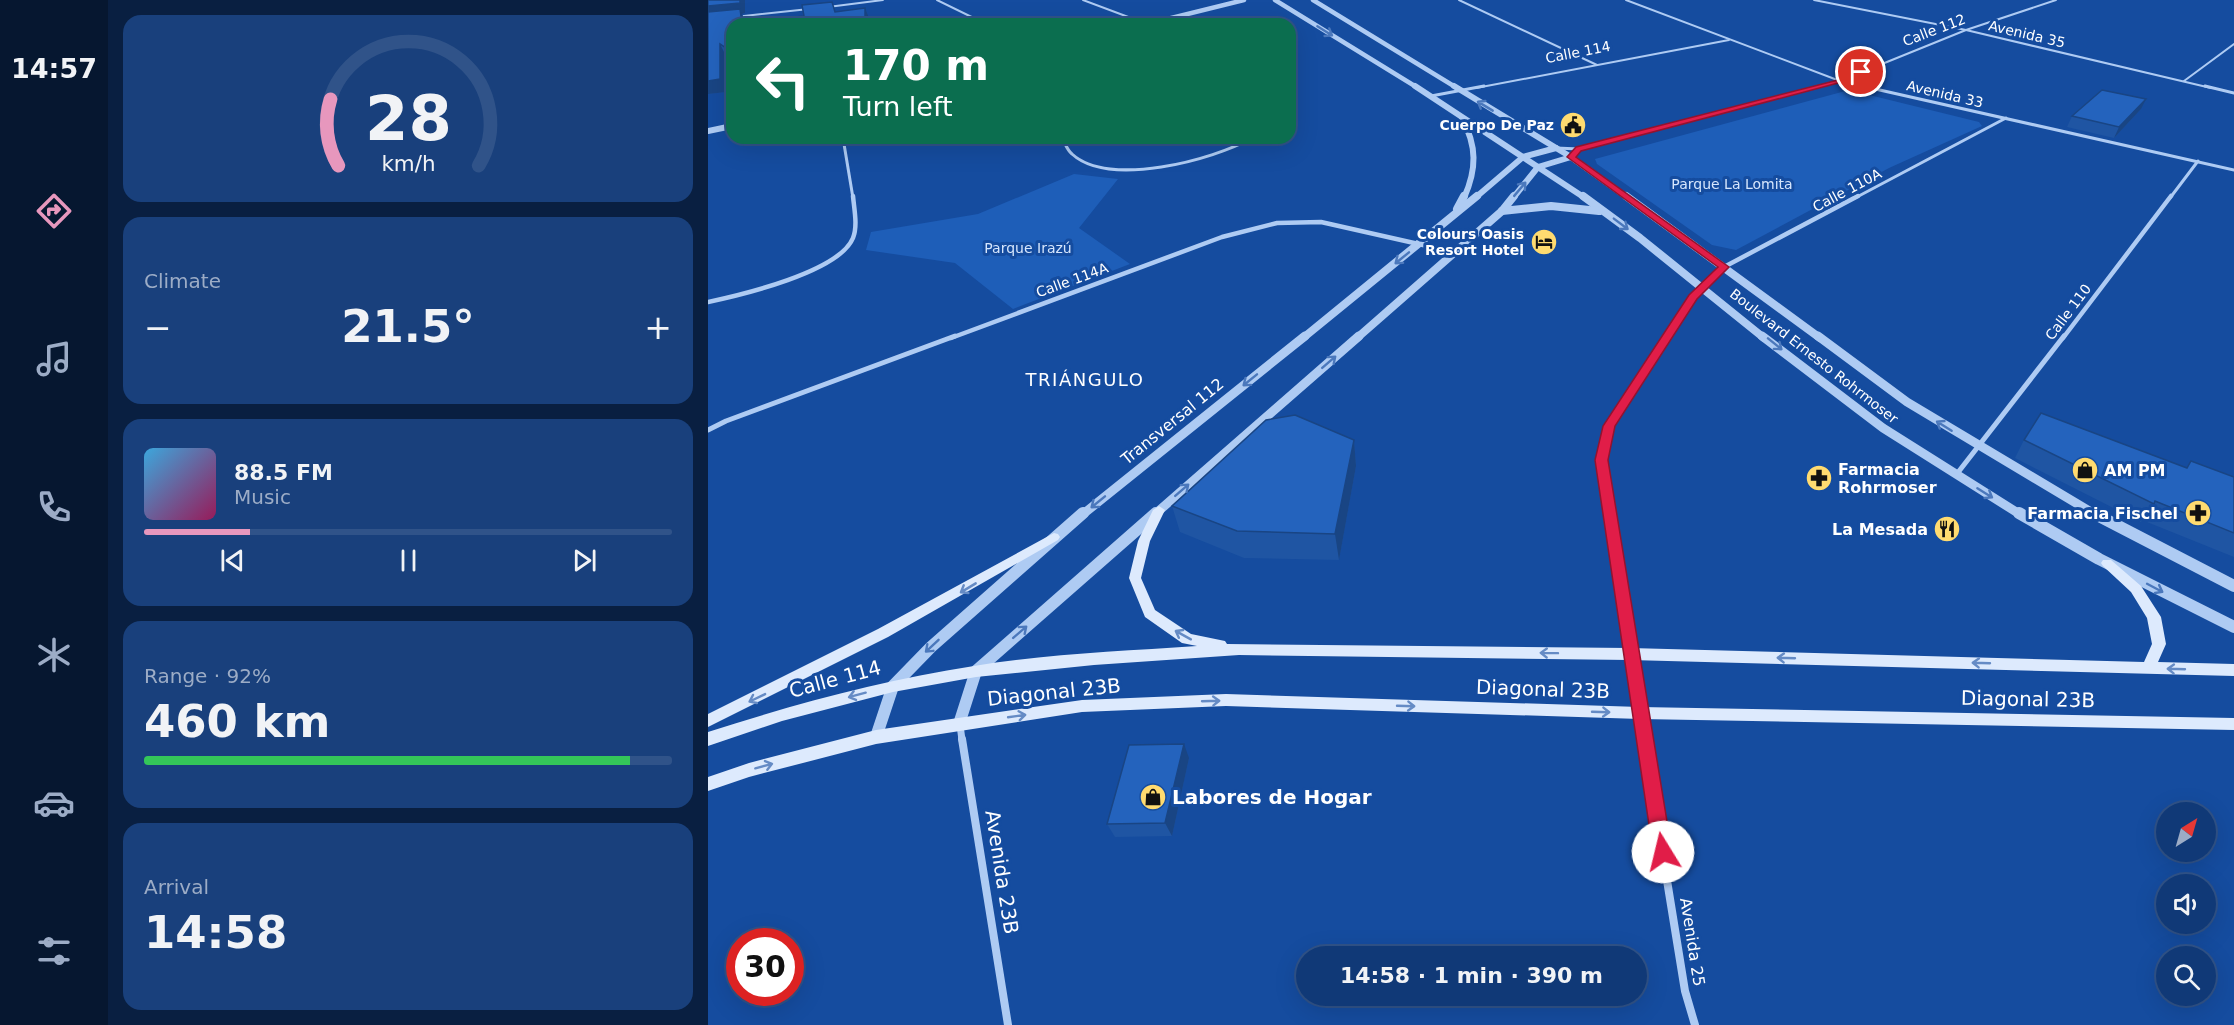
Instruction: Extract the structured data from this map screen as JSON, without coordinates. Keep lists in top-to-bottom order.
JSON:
{
  "streets": {
    "main road": ["Calle 114", "Diagonal 23B"],
    "street": [
      "Calle 112",
      "Avenida 35",
      "Avenida 33",
      "Calle 110A",
      "Calle 114A",
      "Calle 110",
      "Boulevard Ernesto Rohrmoser",
      "Transversal 112",
      "Avenida 23B",
      "Avenida 25"
    ]
  },
  "crossings": [
    ["Calle 112", "Avenida 35"],
    ["Calle 112", "Avenida 33"],
    ["Calle 112", "Boulevard Ernesto Rohrmoser"],
    ["Calle 112", "Transversal 112"],
    ["Calle 114", "Avenida 33"],
    ["Calle 114", "Boulevard Ernesto Rohrmoser"],
    ["Calle 114", "Transversal 112"],
    ["Calle 114", "Diagonal 23B"],
    ["Avenida 33", "Calle 110A"],
    ["Avenida 33", "Calle 110"],
    ["Calle 110A", "Boulevard Ernesto Rohrmoser"],
    ["Calle 110A", "Avenida 25"],
    ["Calle 114A", "Transversal 112"],
    ["Calle 110", "Boulevard Ernesto Rohrmoser"],
    ["Boulevard Ernesto Rohrmoser", "Transversal 112"],
    ["Boulevard Ernesto Rohrmoser", "Avenida 25"],
    ["Diagonal 23B", "Avenida 23B"],
    ["Diagonal 23B", "Avenida 25"]
  ],
  "districts": ["TRIÁNGULO"],
  "parks": ["Parque La Lomita", "Parque Irazú"],
  "places": {
    "public building": ["Cuerpo De Paz"],
    "hotel": ["Colours Oasis Resort Hotel"],
    "shop": ["AM PM", "Labores de Hogar"],
    "pharmacy": ["Farmacia Rohrmoser", "Farmacia Fischel"],
    "restaurant": ["La Mesada"]
  },
  "north": "top right",
  "page": {
    "tabs": "14:57",
    "turn": ["170 m", "Turn left"],
    "tile": [
      "Climate",
      ["Range · 92%", "460 km"],
      ["Arrival", "14:58"]
    ],
    "heat": ["−", "21.5°", "+"],
    "song": ["88.5 FM", "Music"],
    "limit": "30",
    "trip": "14:58 · 1 min · 390 m",
    "gauge": ["28", "km/h"]
  }
}
